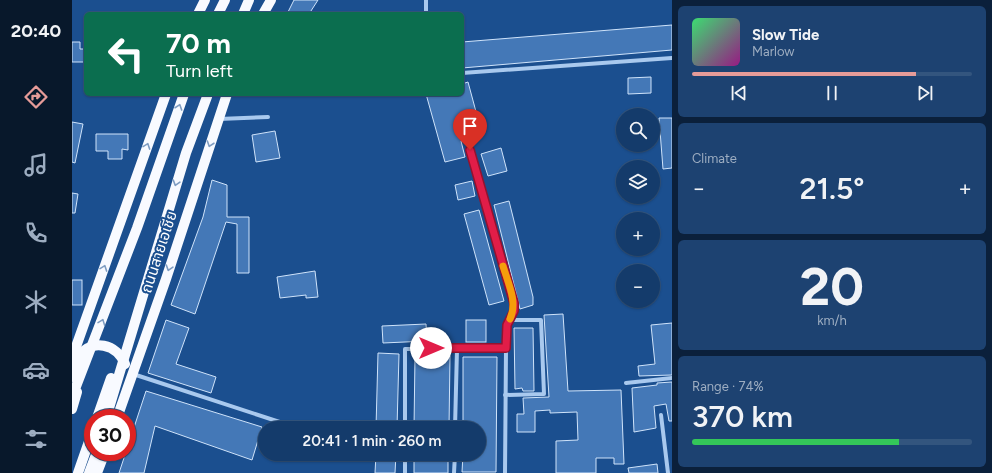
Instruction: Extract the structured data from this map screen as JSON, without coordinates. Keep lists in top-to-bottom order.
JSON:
{
  "streets": {
    "highway": ["ถนนสายเอเชีย"]
  },
  "page": {
    "tabs": "20:40",
    "turn": ["70 m", "Turn left"],
    "song": ["Slow Tide", "Marlow"],
    "map_buttons": ["+", "−"],
    "tile": [
      "Climate",
      ["20", "km/h"],
      ["Range · 74%", "370 km"]
    ],
    "heat": ["−", "21.5°", "+"],
    "limit": "30",
    "trip": "20:41 · 1 min · 260 m"
  }
}
